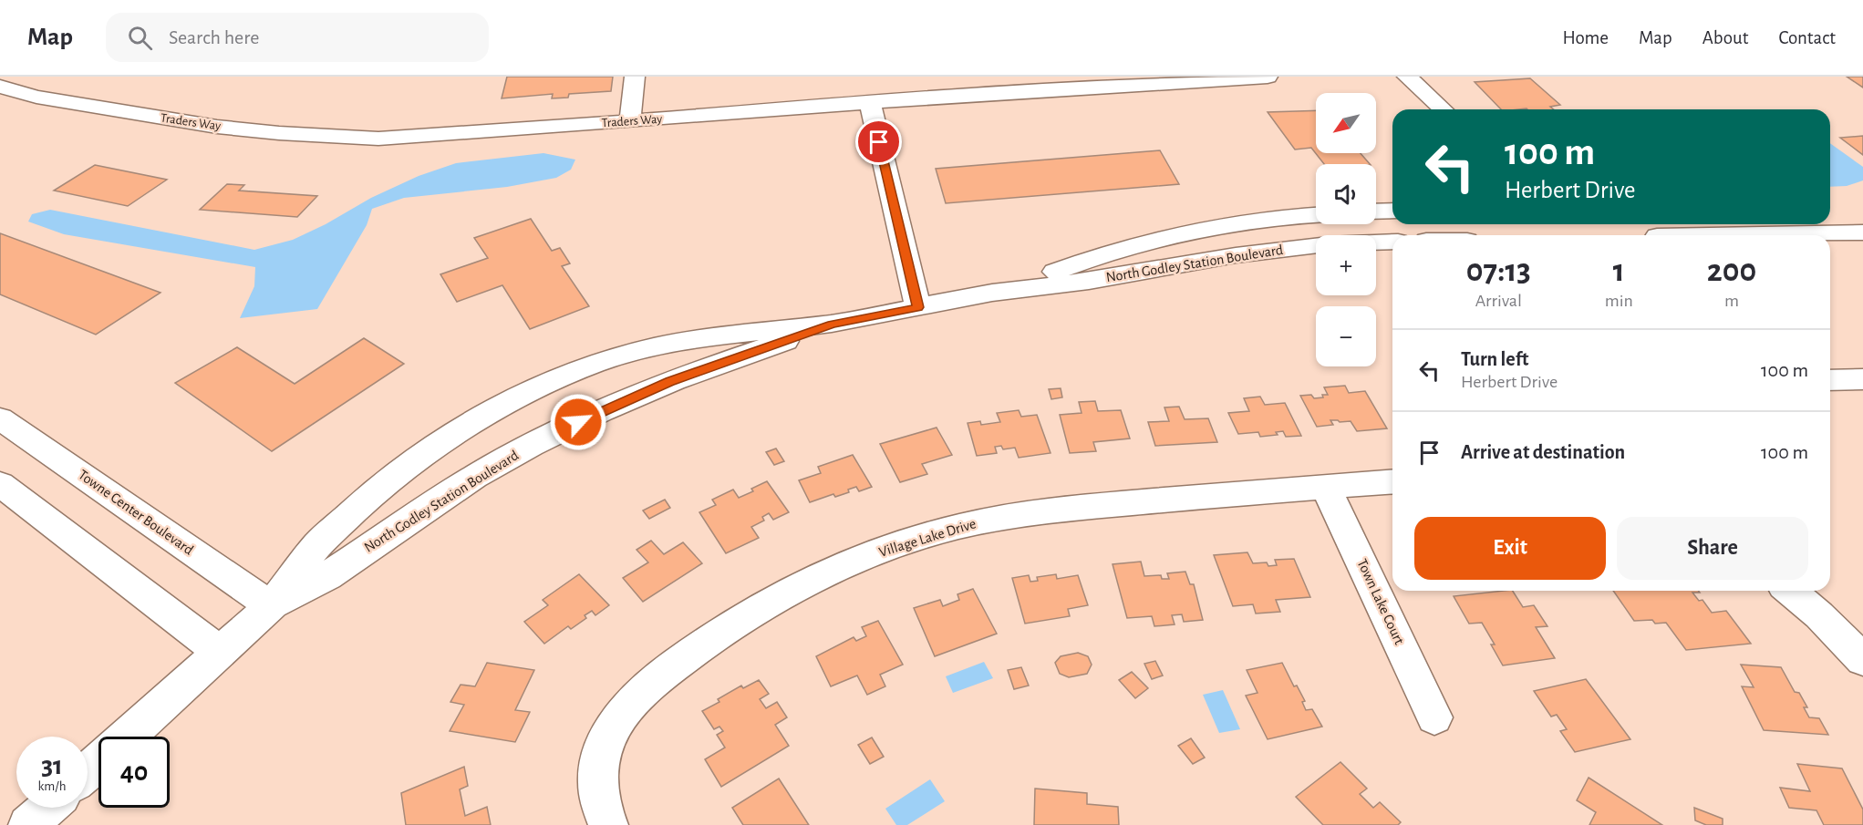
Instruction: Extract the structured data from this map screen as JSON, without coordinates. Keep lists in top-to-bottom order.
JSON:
{
  "streets": {
    "street": [
      "Traders Way",
      "North Godley Station Boulevard",
      "Towne Center Boulevard",
      "Village Lake Drive",
      "Town Lake Court"
    ]
  },
  "crossings": [
    ["North Godley Station Boulevard", "Towne Center Boulevard"],
    ["Village Lake Drive", "Town Lake Court"]
  ],
  "north": "bottom left",
  "page": {
    "header": "Map",
    "search": "Search here",
    "nav": [
      "Home",
      "Map",
      "About",
      "Contact"
    ],
    "map_buttons": ["+", "−"],
    "turn": ["100 m", "Herbert Drive"],
    "eta": [
      "07:13",
      "Arrival",
      "1",
      "min",
      "200",
      "m"
    ],
    "list": [
      {
        "name": "Turn left",
        "note": "Herbert Drive",
        "value": "100 m"
      },
      {
        "name": "Arrive at destination",
        "value": "100 m"
      }
    ],
    "buttons": ["Exit", "Share"],
    "speed": "31 km/h",
    "limit": "40"
  }
}
